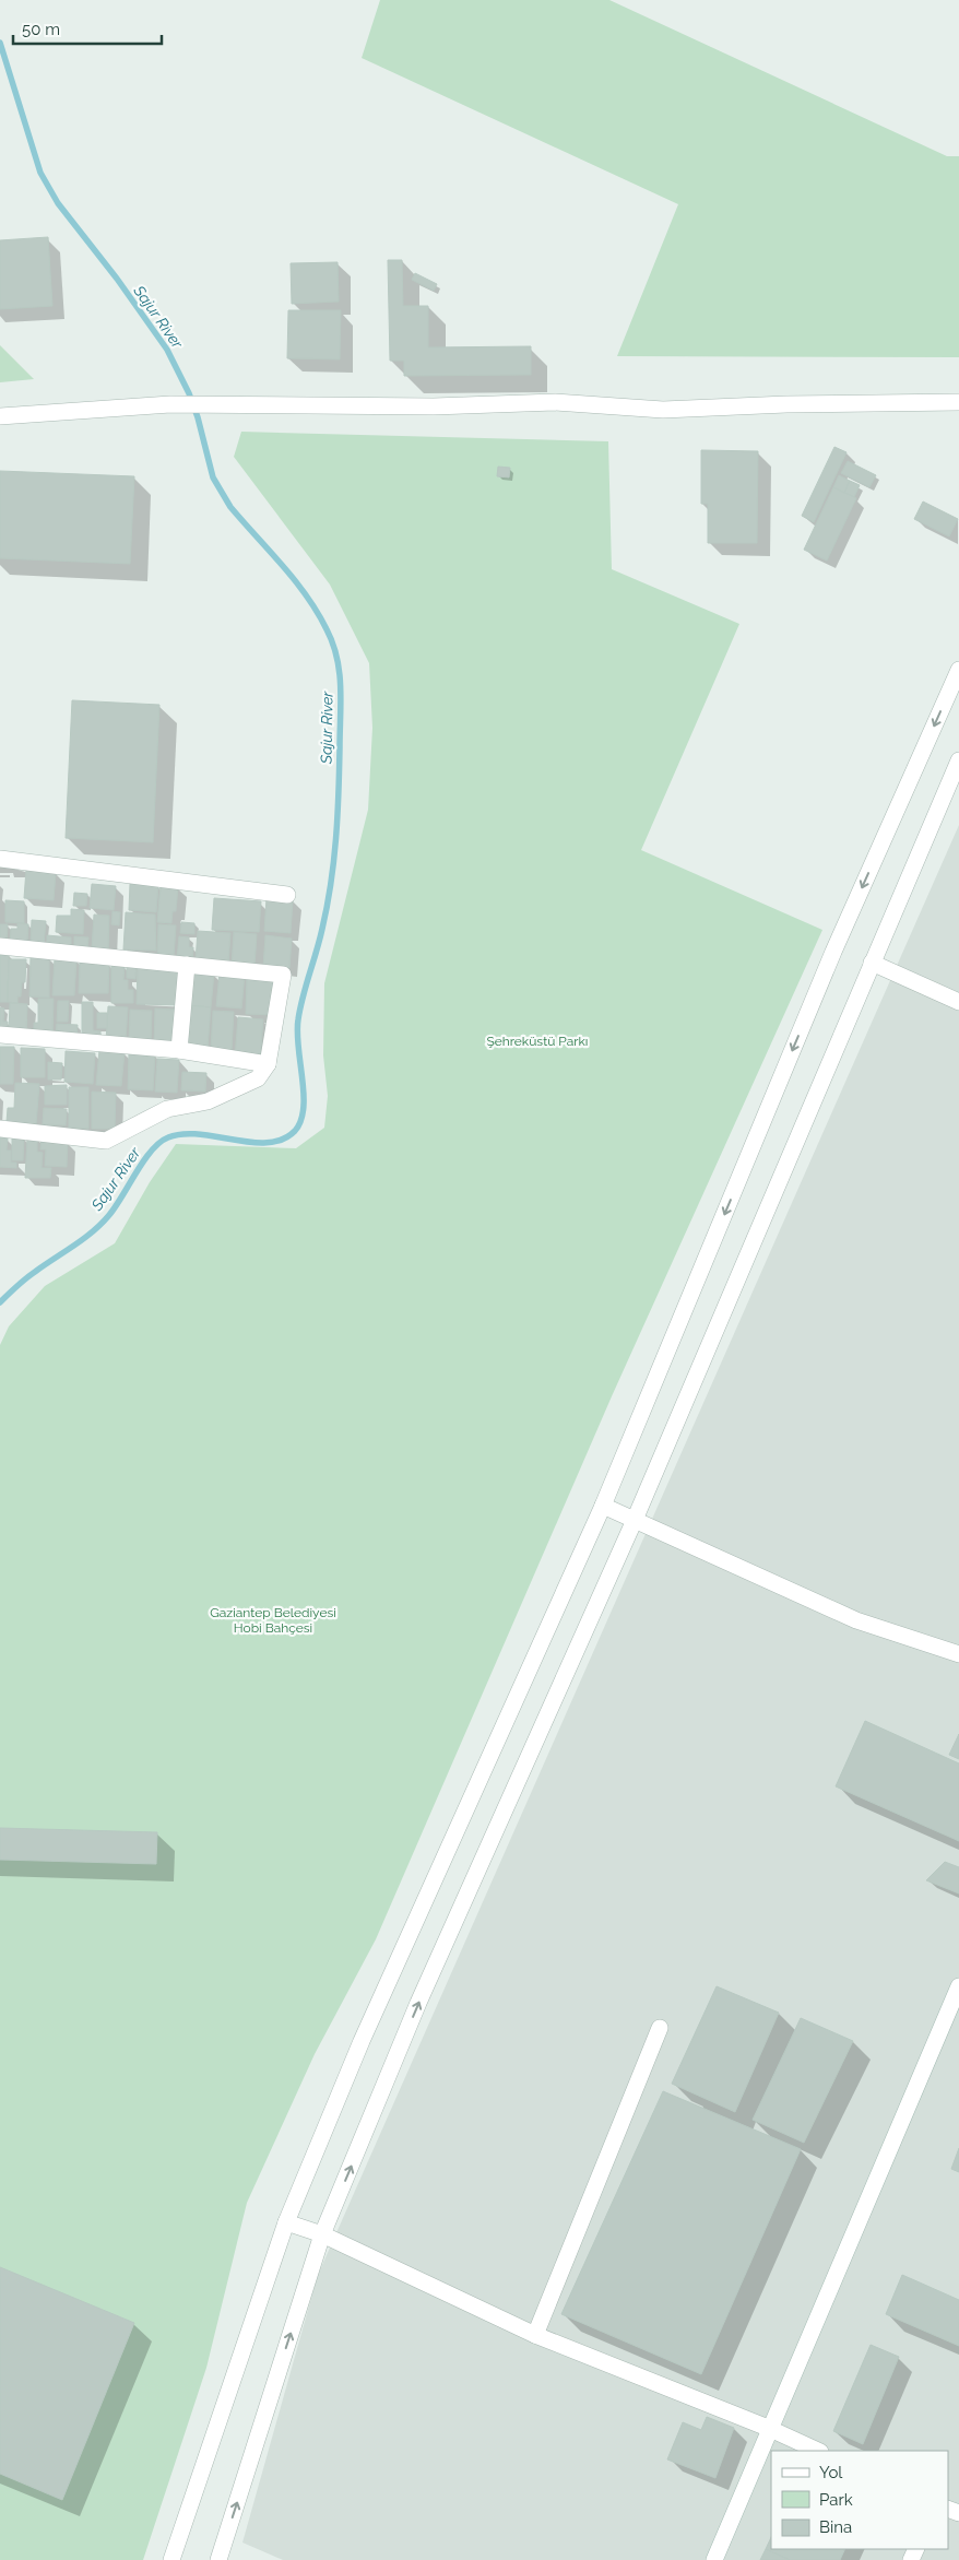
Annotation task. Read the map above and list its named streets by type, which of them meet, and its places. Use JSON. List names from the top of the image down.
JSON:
{
  "water": ["Sajur River"],
  "parks": ["Şehreküstü Parkı", "Gaziantep Belediyesi Hobi Bahçesi"],
  "legend": ["Yol", "Park", "Bina"],
  "scale_bar": "50 m"
}
